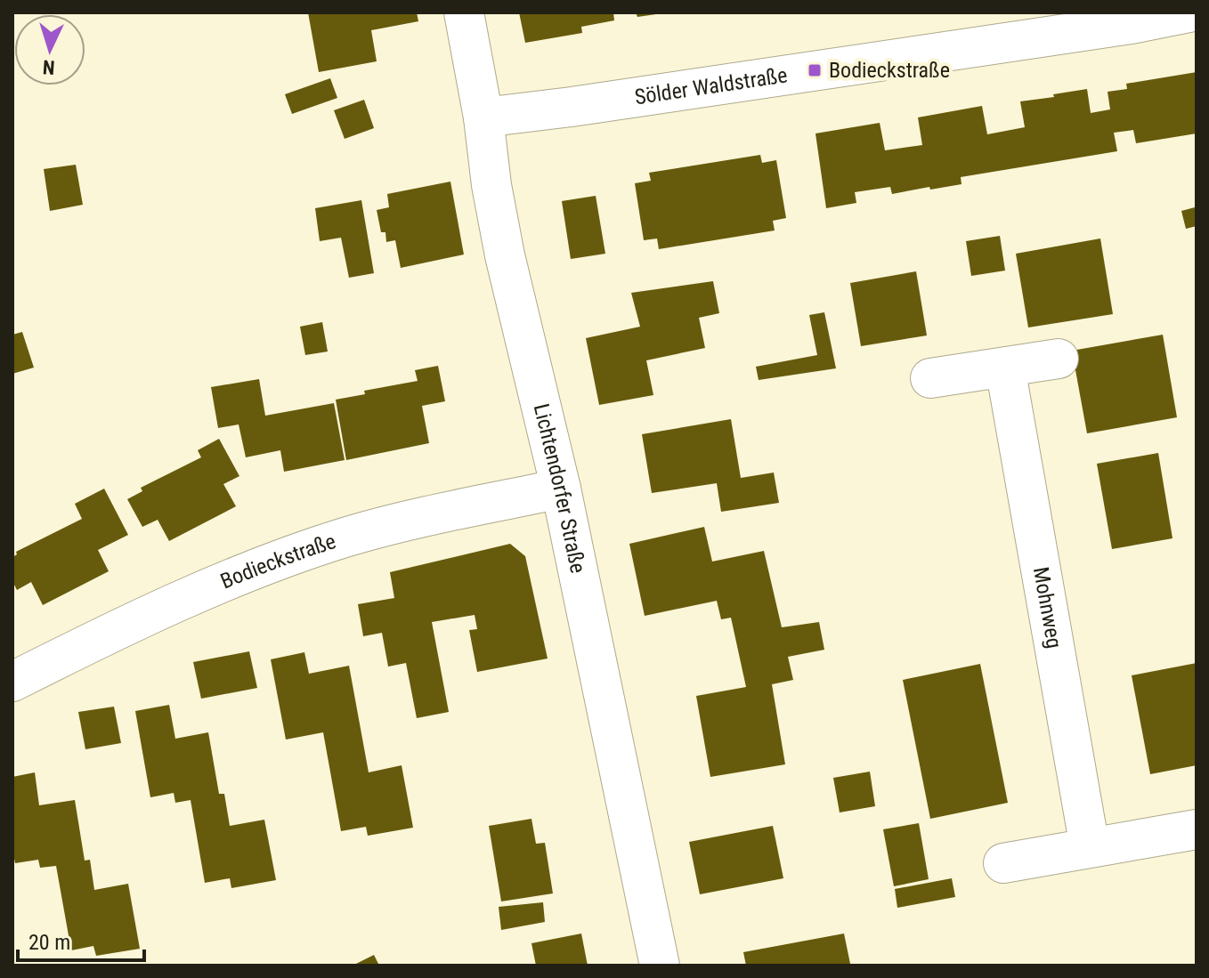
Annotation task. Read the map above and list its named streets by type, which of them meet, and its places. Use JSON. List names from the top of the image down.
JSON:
{
  "streets": {
    "street": [
      "Sölder Waldstraße",
      "Lichtendorfer Straße",
      "Bodieckstraße",
      "Mohnweg"
    ]
  },
  "crossings": [
    ["Sölder Waldstraße", "Lichtendorfer Straße"],
    ["Lichtendorfer Straße", "Bodieckstraße"]
  ],
  "places": {
    "transit": ["Bodieckstraße"]
  },
  "scale_bar": "20 m",
  "north": "bottom"
}
